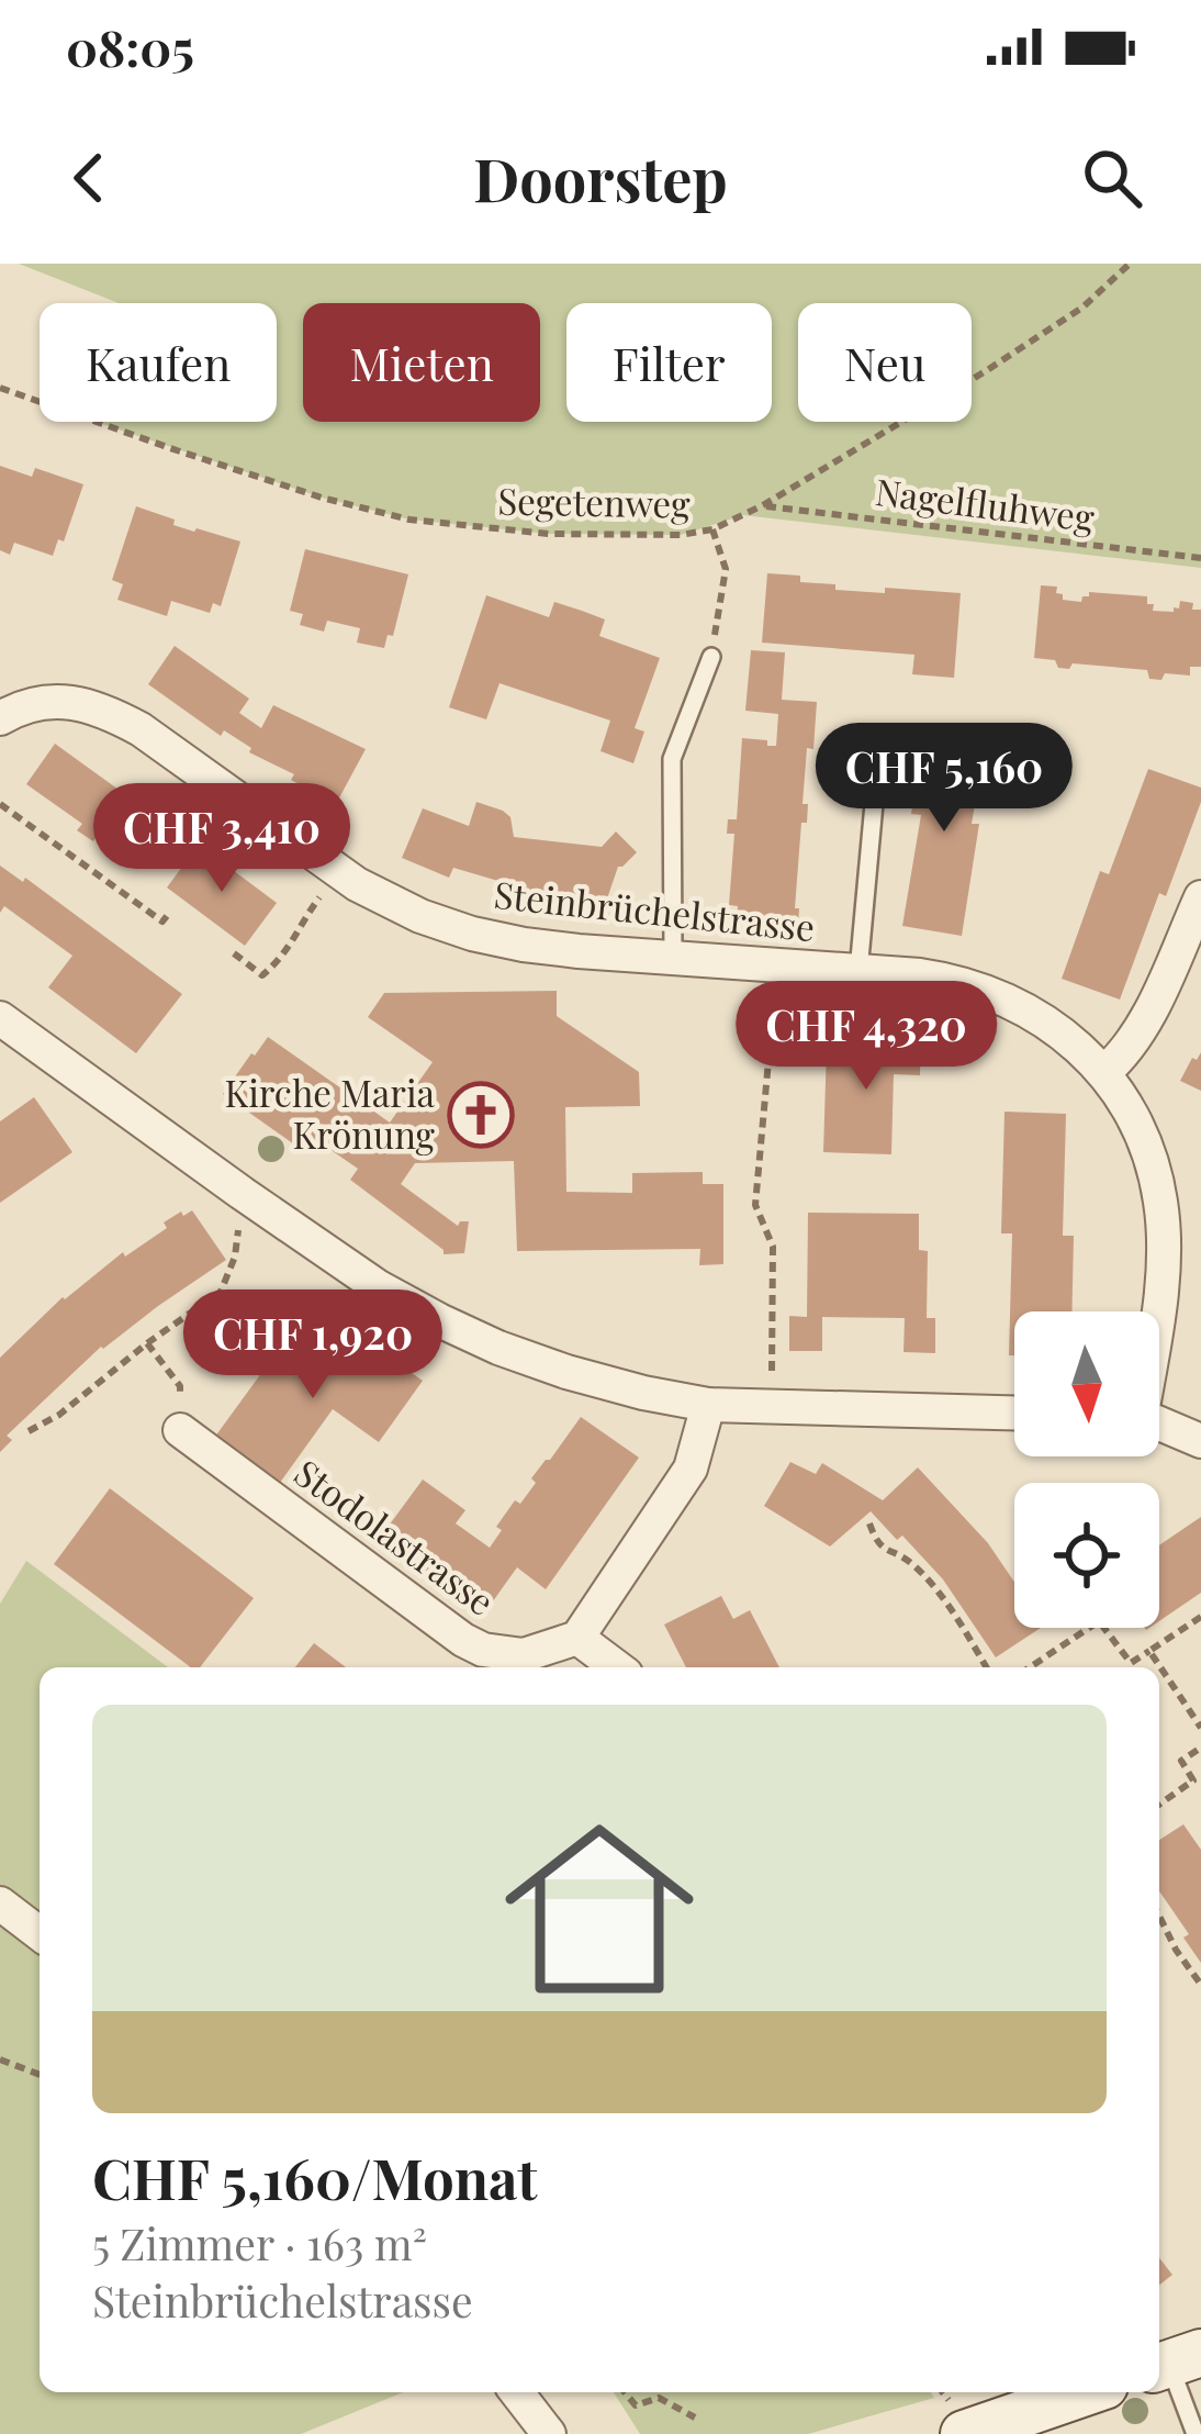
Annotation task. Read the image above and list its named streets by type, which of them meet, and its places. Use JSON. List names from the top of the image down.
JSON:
{
  "streets": {
    "street": ["Steinbrüchelstrasse", "Stodolastrasse"],
    "path": ["Segetenweg", "Nagelfluhweg"]
  },
  "crossings": [
    ["Segetenweg", "Nagelfluhweg"]
  ],
  "places": {
    "church": ["Kirche Maria Krönung"]
  },
  "north": "bottom",
  "page": {
    "status": "08:05",
    "header": "Doorstep",
    "chip": [
      "Kaufen",
      "Mieten",
      "Filter",
      "Neu"
    ],
    "price": [
      "CHF 5,160",
      "CHF 3,410",
      "CHF 4,320",
      "CHF 1,920"
    ],
    "list": [
      {
        "name": "CHF 5,160/Monat",
        "note": "5 Zimmer · 163 m² · Steinbrüchelstrasse"
      }
    ]
  }
}
